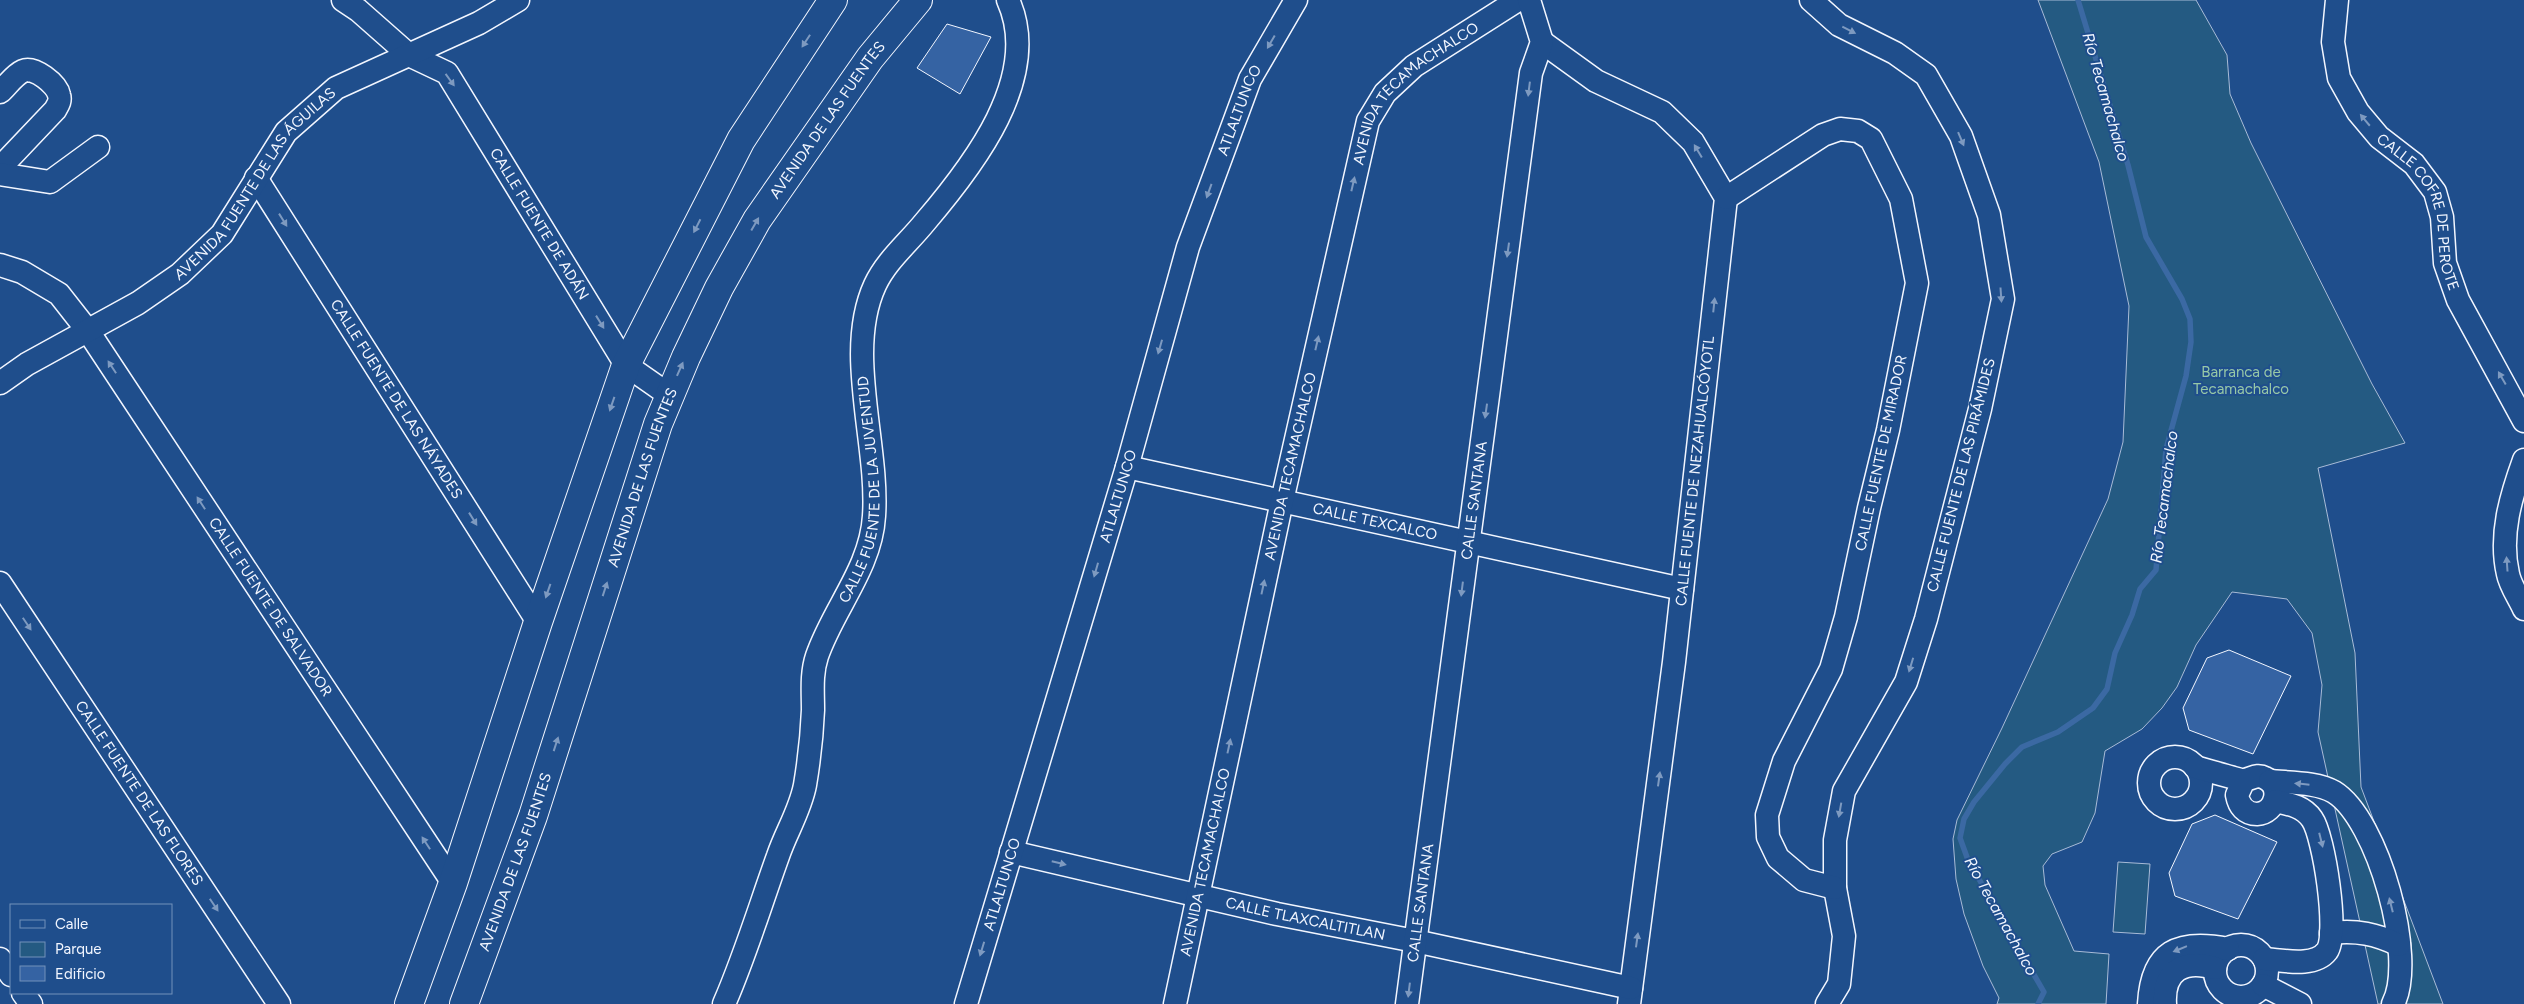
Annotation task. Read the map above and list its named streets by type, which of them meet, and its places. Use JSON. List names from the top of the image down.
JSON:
{
  "streets": {
    "main road": ["AVENIDA DE LAS FUENTES"],
    "street": [
      "AVENIDA TECAMACHALCO",
      "ATLALTUNCO",
      "AVENIDA FUENTE DE LAS ÁGUILAS",
      "CALLE COFRE DE PEROTE",
      "CALLE FUENTE DE ADÁN",
      "CALLE FUENTE DE LAS NÁYADES",
      "CALLE FUENTE DE MIRADOR",
      "CALLE FUENTE DE NEZAHUALCÓYOTL",
      "CALLE FUENTE DE LAS PIRÁMIDES",
      "CALLE FUENTE DE LA JUVENTUD",
      "CALLE SANTANA",
      "CALLE TEXCALCO",
      "CALLE FUENTE DE SALVADOR",
      "CALLE FUENTE DE LAS FLORES",
      "CALLE TLAXCALTITLAN"
    ]
  },
  "crossings": [
    ["AVENIDA TECAMACHALCO", "CALLE TEXCALCO"],
    ["AVENIDA TECAMACHALCO", "CALLE TLAXCALTITLAN"],
    ["ATLALTUNCO", "CALLE TEXCALCO"],
    ["ATLALTUNCO", "CALLE TLAXCALTITLAN"],
    ["AVENIDA DE LAS FUENTES", "CALLE FUENTE DE ADÁN"],
    ["AVENIDA FUENTE DE LAS ÁGUILAS", "CALLE FUENTE DE ADÁN"],
    ["AVENIDA FUENTE DE LAS ÁGUILAS", "CALLE FUENTE DE LAS NÁYADES"],
    ["AVENIDA FUENTE DE LAS ÁGUILAS", "CALLE FUENTE DE SALVADOR"],
    ["CALLE FUENTE DE MIRADOR", "CALLE FUENTE DE NEZAHUALCÓYOTL"],
    ["CALLE FUENTE DE MIRADOR", "CALLE FUENTE DE LAS PIRÁMIDES"],
    ["CALLE FUENTE DE NEZAHUALCÓYOTL", "CALLE TEXCALCO"],
    ["CALLE FUENTE DE NEZAHUALCÓYOTL", "CALLE TLAXCALTITLAN"],
    ["CALLE SANTANA", "CALLE TEXCALCO"],
    ["CALLE SANTANA", "CALLE TLAXCALTITLAN"]
  ],
  "one_way": [
    "AVENIDA TECAMACHALCO",
    "ATLALTUNCO",
    "CALLE COFRE DE PEROTE",
    "CALLE FUENTE DE ADÁN",
    "CALLE FUENTE DE LAS NÁYADES",
    "CALLE FUENTE DE NEZAHUALCÓYOTL",
    "CALLE FUENTE DE LAS PIRÁMIDES",
    "CALLE SANTANA",
    "CALLE FUENTE DE SALVADOR",
    "CALLE FUENTE DE LAS FLORES"
  ],
  "water": ["Río Tecamachalco"],
  "parks": ["Barranca de Tecamachalco"],
  "legend": ["Calle", "Parque", "Edificio"]
}
